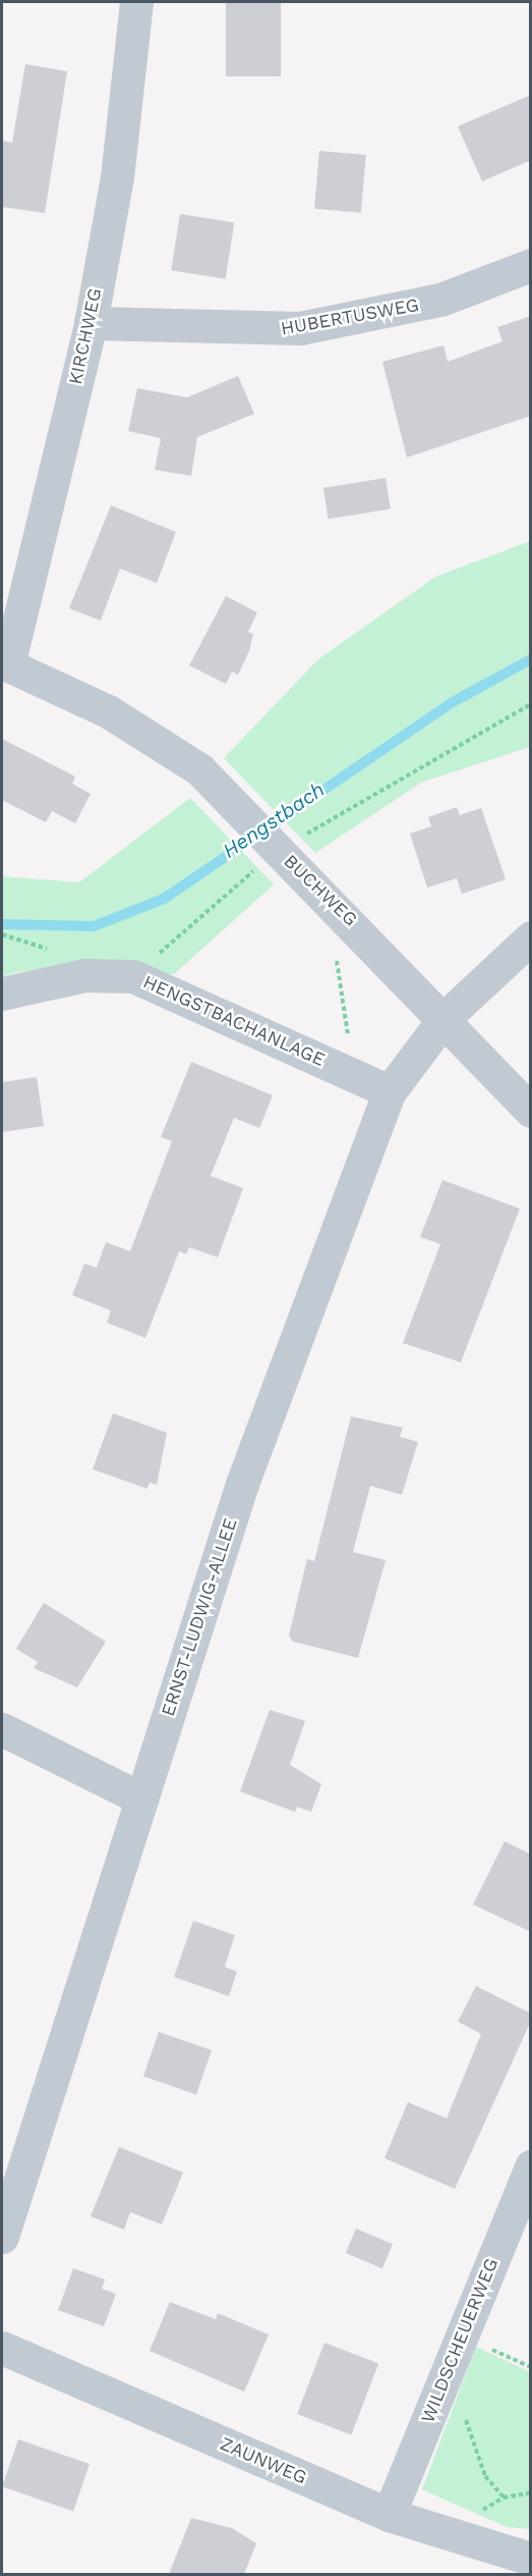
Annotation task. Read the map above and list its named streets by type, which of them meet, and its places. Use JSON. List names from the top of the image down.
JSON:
{
  "streets": {
    "street": [
      "HUBERTUSWEG",
      "KIRCHWEG",
      "BUCHWEG",
      "HENGSTBACHANLAGE",
      "ERNST-LUDWIG-ALLEE",
      "WILDSCHEUERWEG",
      "ZAUNWEG"
    ]
  },
  "crossings": [
    ["HUBERTUSWEG", "KIRCHWEG"],
    ["KIRCHWEG", "BUCHWEG"],
    ["BUCHWEG", "ERNST-LUDWIG-ALLEE"],
    ["HENGSTBACHANLAGE", "ERNST-LUDWIG-ALLEE"],
    ["WILDSCHEUERWEG", "ZAUNWEG"]
  ],
  "water": ["Hengstbach"]
}
